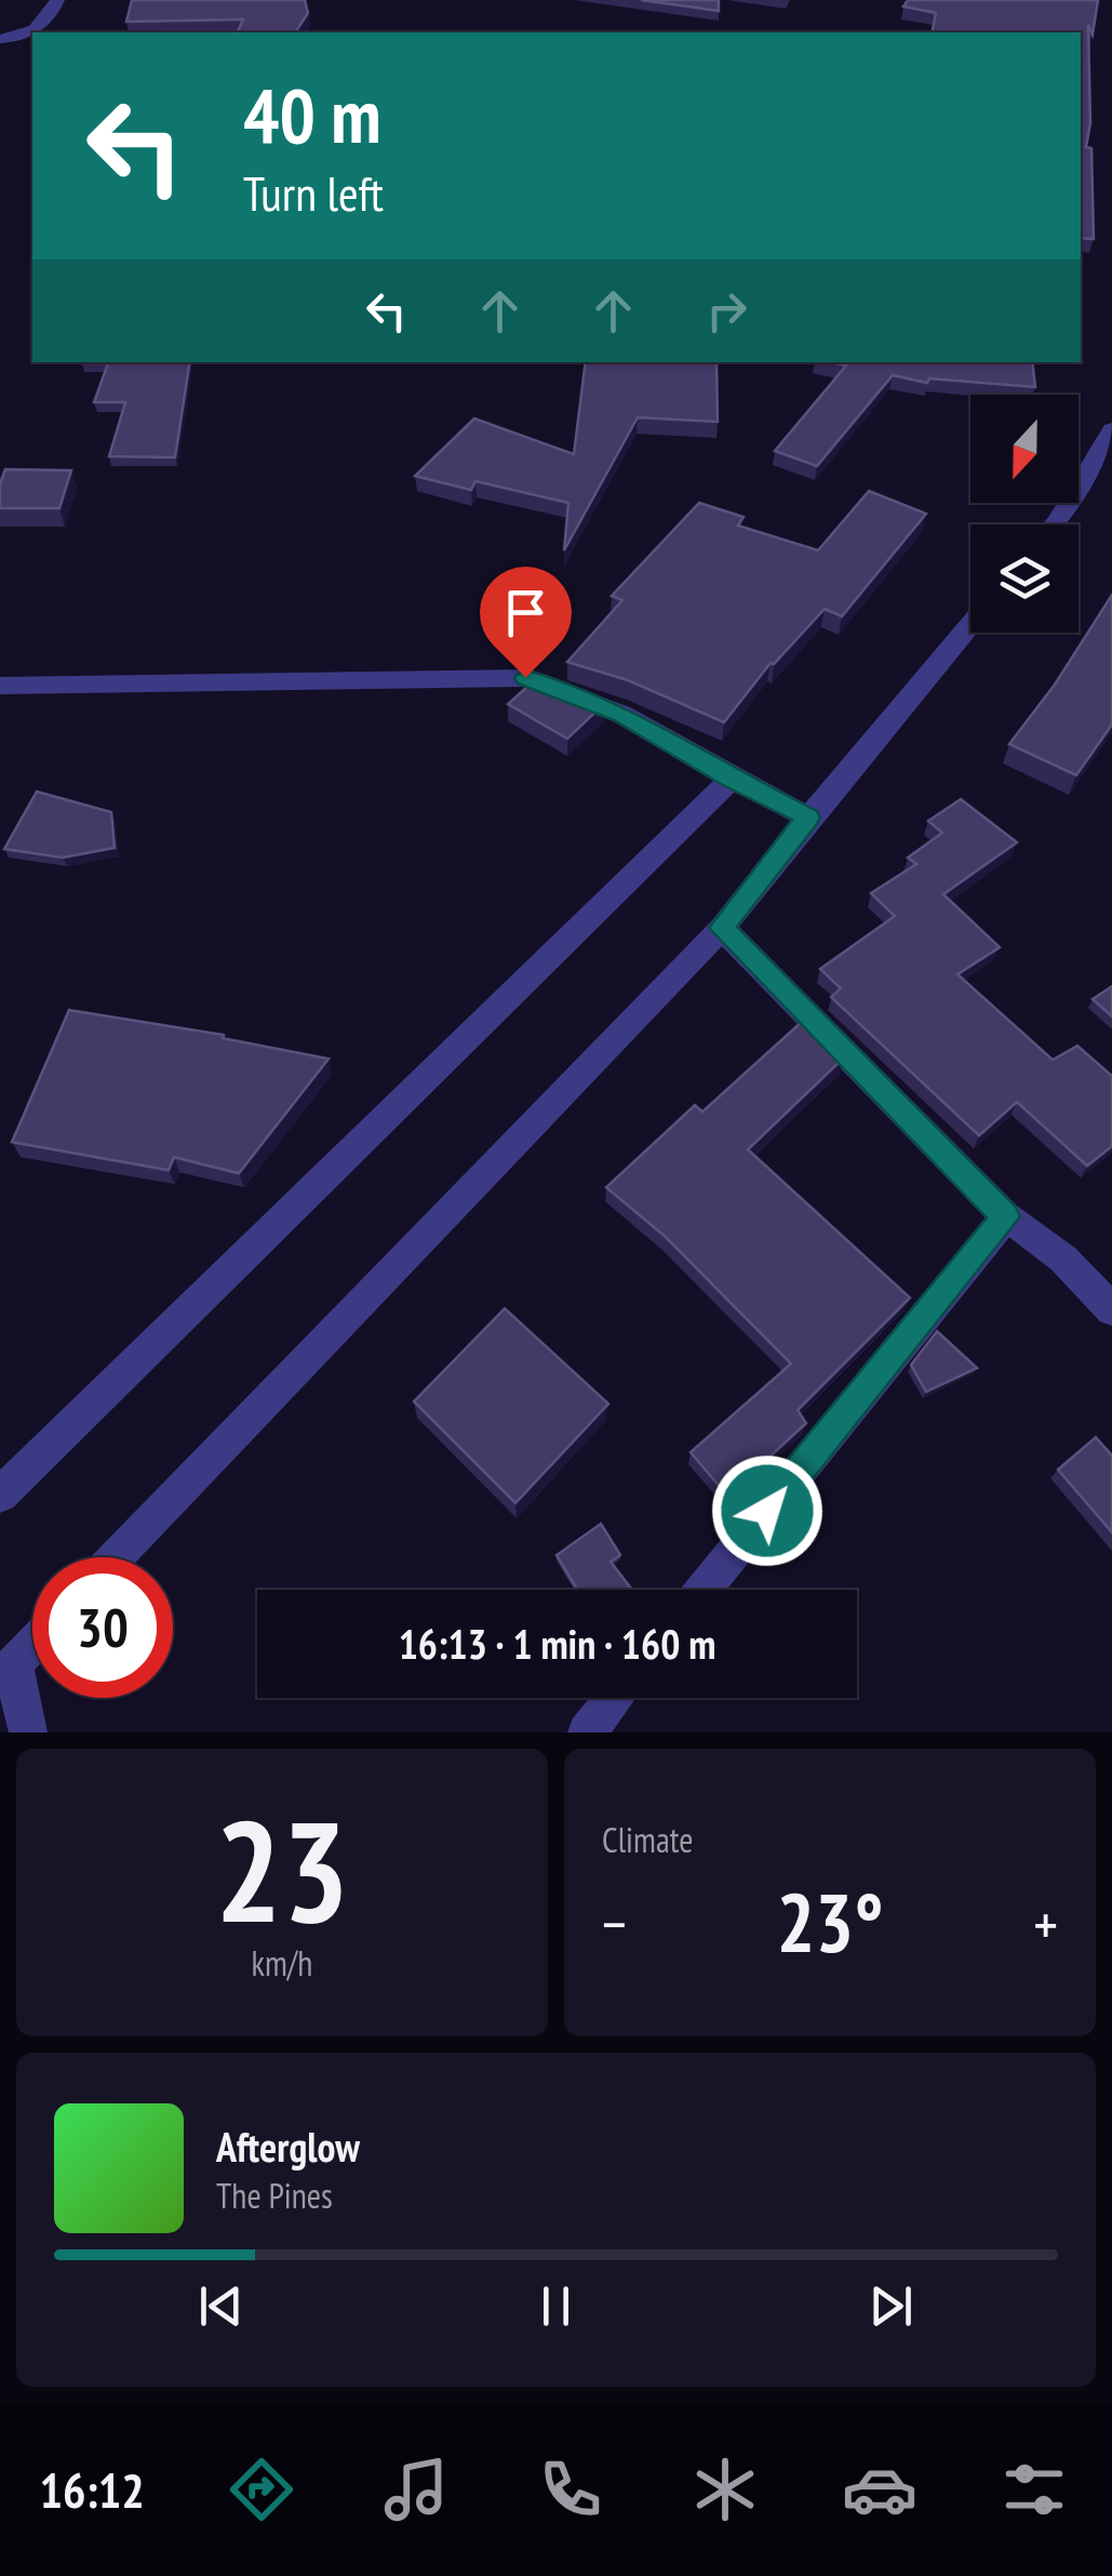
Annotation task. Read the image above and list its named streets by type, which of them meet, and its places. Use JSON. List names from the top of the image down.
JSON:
{
  "north": "bottom",
  "page": {
    "turn": ["40 m", "Turn left"],
    "limit": "30",
    "trip": "16:13 · 1 min · 160 m",
    "tile": [
      ["23", "km/h"],
      "Climate"
    ],
    "heat": ["−", "23°", "+"],
    "song": ["Afterglow", "The Pines"],
    "tabs": "16:12"
  }
}
